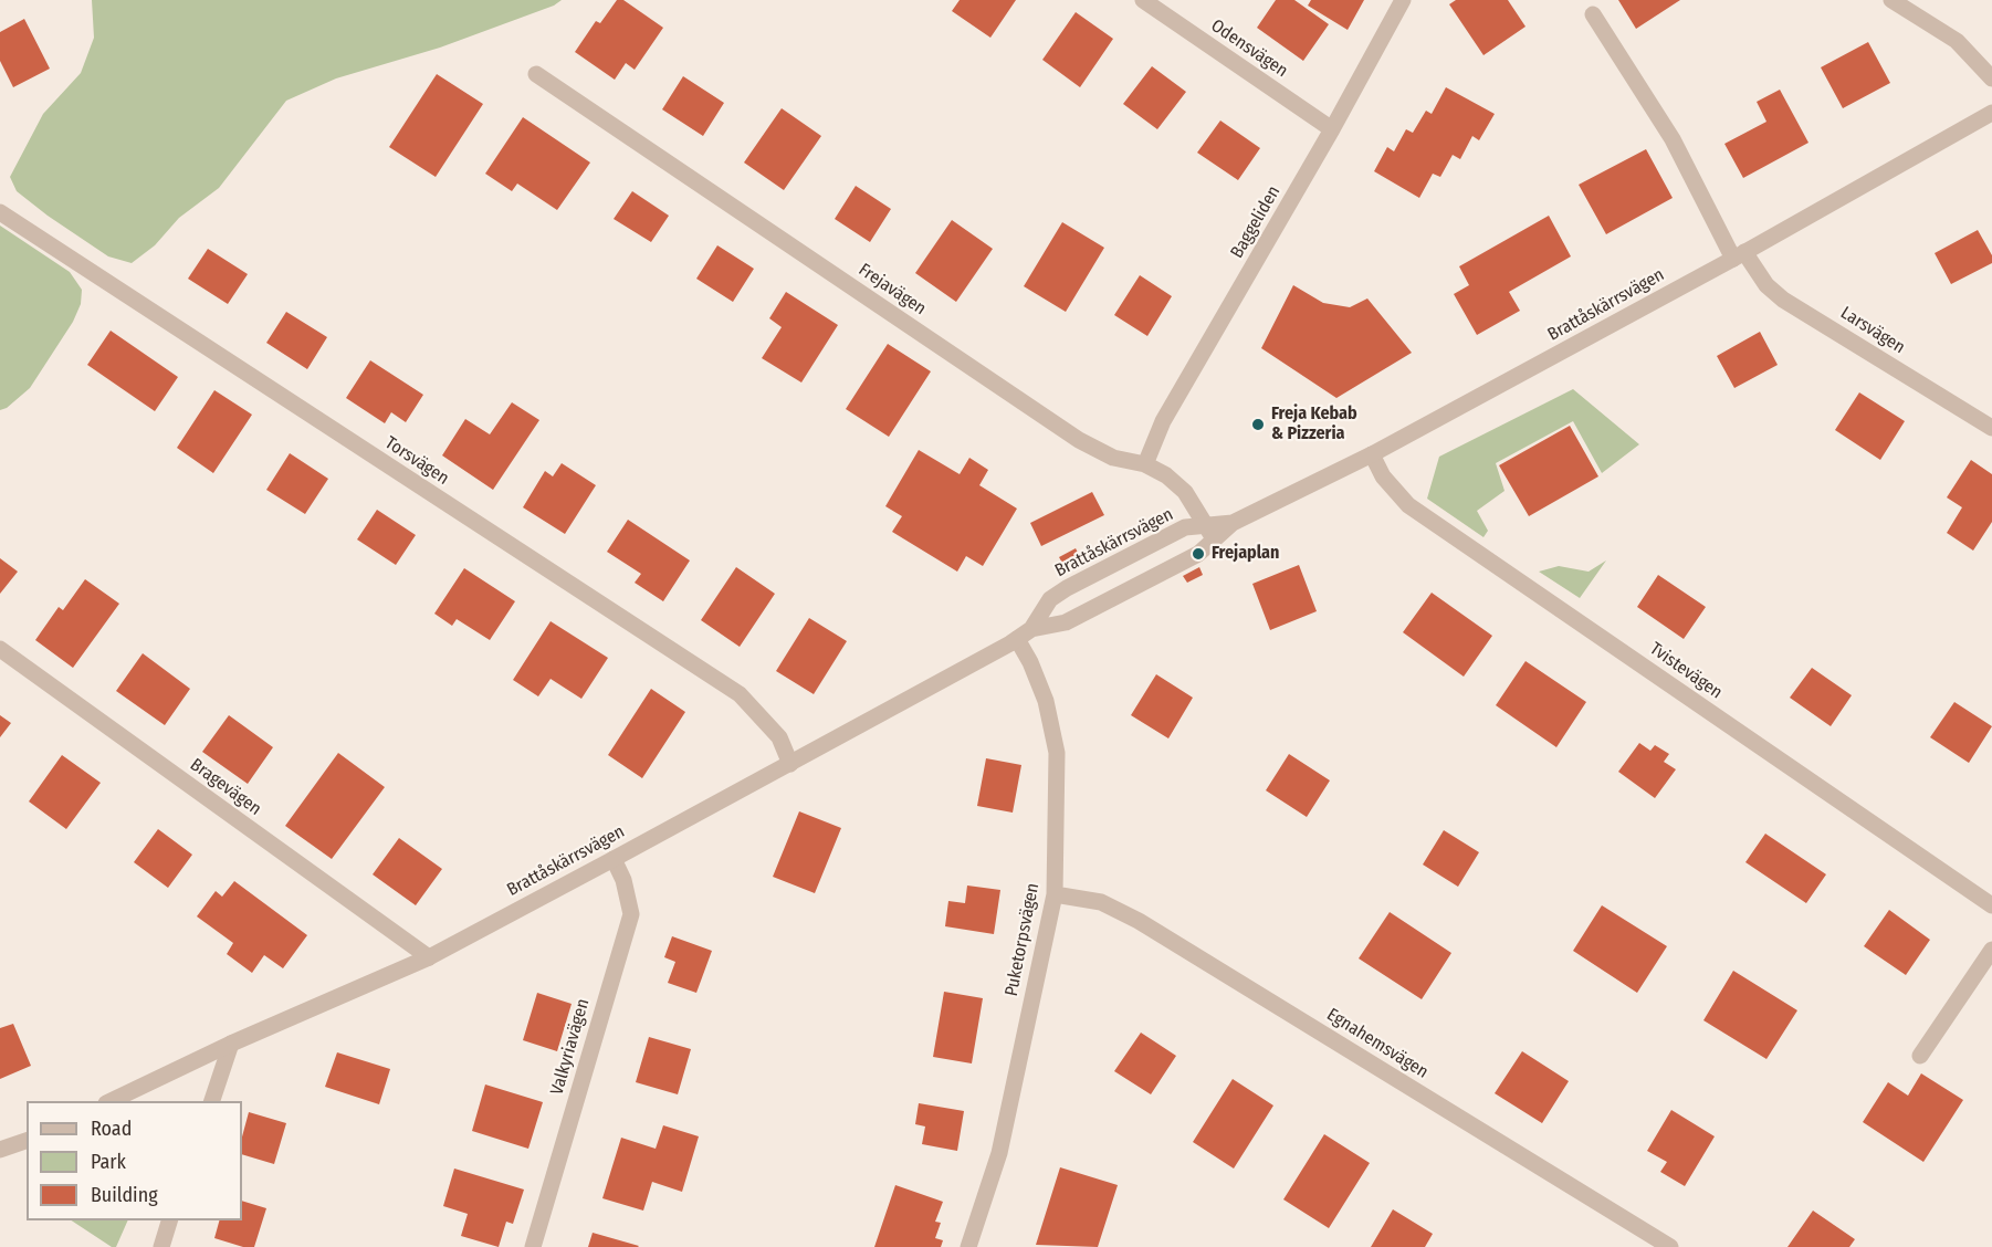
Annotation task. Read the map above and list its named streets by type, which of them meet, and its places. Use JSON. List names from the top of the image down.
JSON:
{
  "streets": {
    "street": [
      "Odensvägen",
      "Baggeliden",
      "Frejavägen",
      "Brattåskärrsvägen",
      "Larsvägen",
      "Torsvägen",
      "Tvistevägen",
      "Bragevägen",
      "Puketorpsvägen",
      "Egnahemsvägen",
      "Valkyriavägen"
    ]
  },
  "crossings": [
    ["Odensvägen", "Baggeliden"],
    ["Baggeliden", "Frejavägen"],
    ["Frejavägen", "Brattåskärrsvägen"],
    ["Brattåskärrsvägen", "Larsvägen"],
    ["Brattåskärrsvägen", "Torsvägen"],
    ["Brattåskärrsvägen", "Tvistevägen"],
    ["Brattåskärrsvägen", "Bragevägen"],
    ["Brattåskärrsvägen", "Puketorpsvägen"],
    ["Brattåskärrsvägen", "Valkyriavägen"],
    ["Puketorpsvägen", "Egnahemsvägen"]
  ],
  "places": ["Freja Kebab & Pizzeria", "Frejaplan"],
  "legend": ["Road", "Park", "Building"]
}
